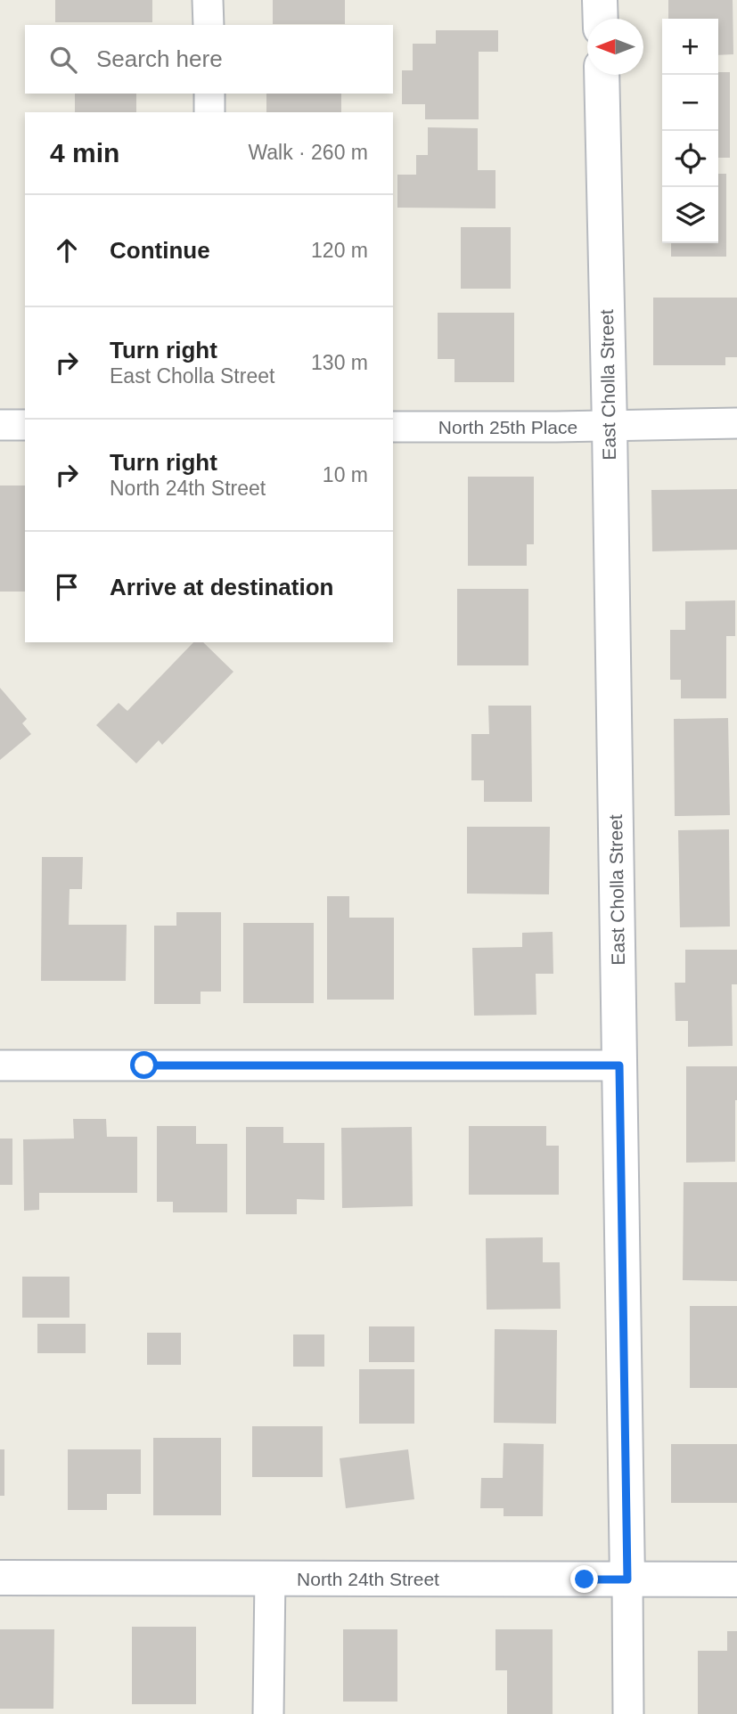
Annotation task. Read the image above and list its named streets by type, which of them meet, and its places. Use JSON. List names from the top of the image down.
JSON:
{
  "streets": {
    "street": ["East Cholla Street", "North 25th Place", "North 24th Street"]
  },
  "crossings": [
    ["East Cholla Street", "North 25th Place"],
    ["East Cholla Street", "North 24th Street"]
  ],
  "north": "left",
  "page": {
    "map_buttons": ["+", "−"],
    "search": "Search here",
    "heading": ["4 min", "Walk · 260 m"],
    "list": [
      ["Continue", "120 m"],
      ["Turn right", "East Cholla Street", "130 m"],
      ["Turn right", "North 24th Street", "10 m"],
      "Arrive at destination"
    ]
  }
}
